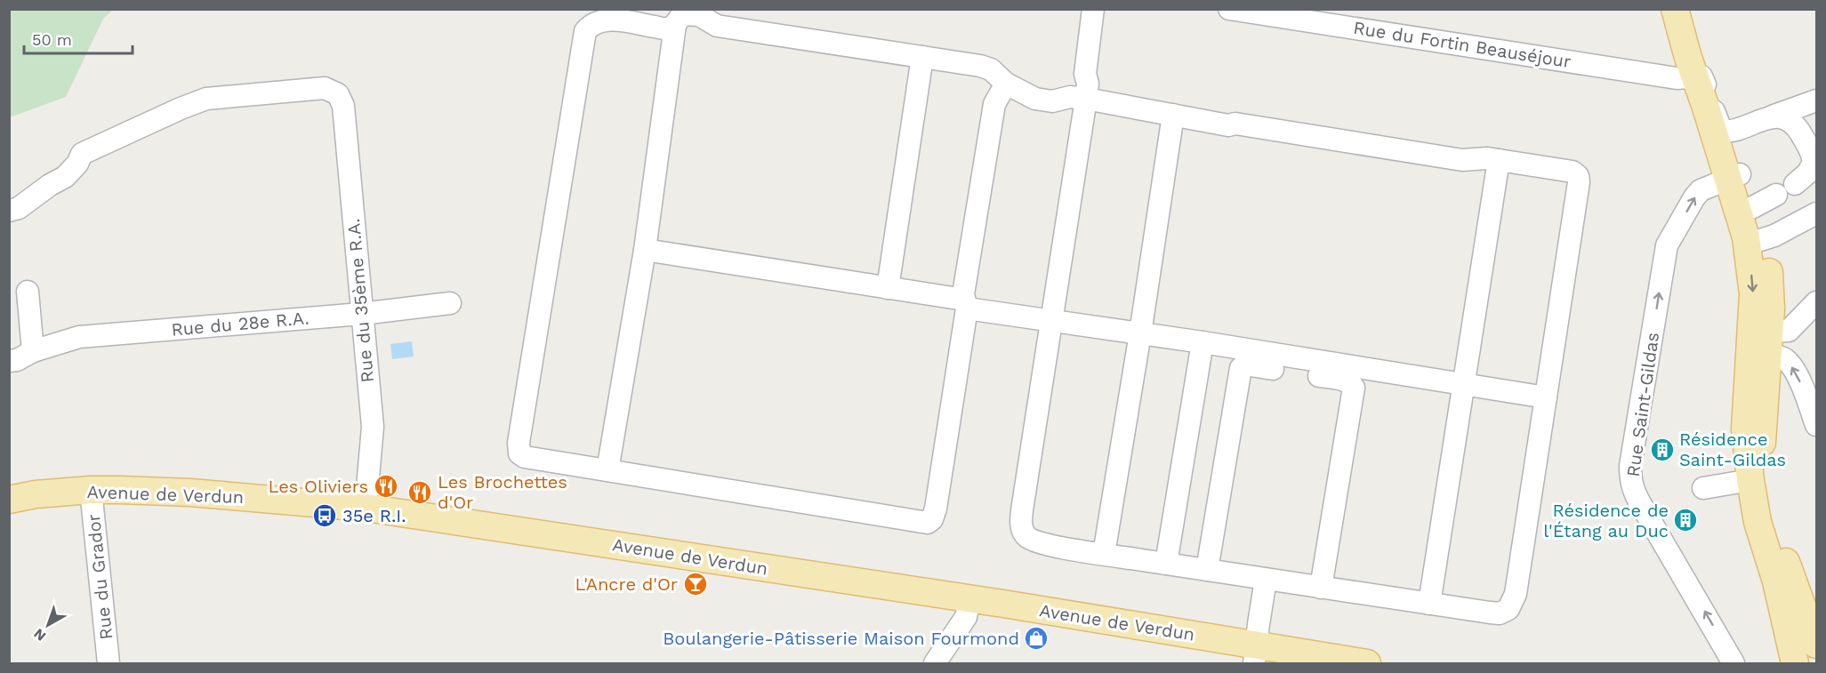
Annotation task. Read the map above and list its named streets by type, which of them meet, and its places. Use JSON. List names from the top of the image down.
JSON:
{
  "streets": {
    "main road": ["Avenue de Verdun"],
    "street": [
      "Rue du Fortin Beauséjour",
      "Rue du 35ème R.A.",
      "Rue du 28e R.A.",
      "Rue Saint-Gildas",
      "Rue du Grador"
    ]
  },
  "crossings": [
    ["Rue du 35ème R.A.", "Rue du 28e R.A."],
    ["Rue du 35ème R.A.", "Avenue de Verdun"],
    ["Avenue de Verdun", "Rue du Grador"]
  ],
  "places": {
    "building": ["Résidence Saint-Gildas", "Résidence de l'Étang au Duc"],
    "restaurant": ["Les Oliviers", "Les Brochettes d'Or"],
    "bus stop": ["35e R.I."],
    "bar": ["L'Ancre d'Or"],
    "shop": ["Boulangerie-Pâtisserie Maison Fourmond"]
  },
  "scale_bar": "50 m",
  "north": "bottom left"
}
